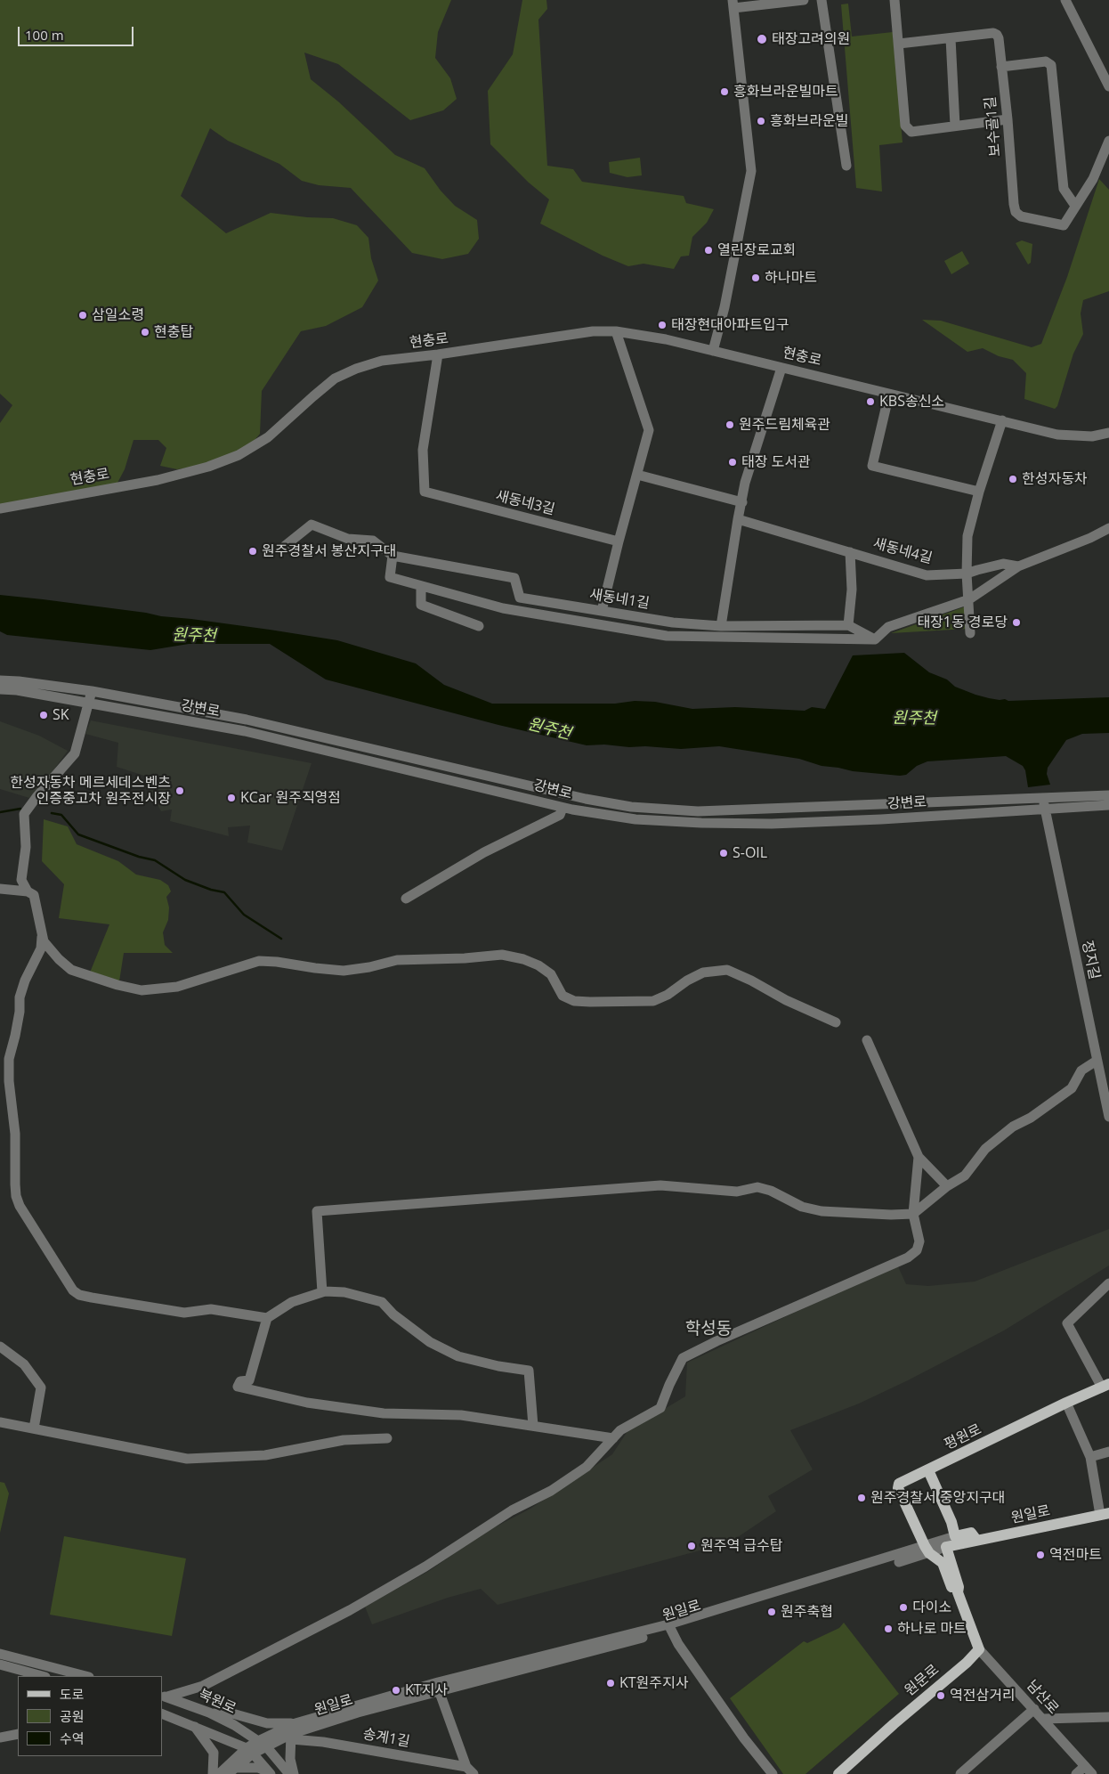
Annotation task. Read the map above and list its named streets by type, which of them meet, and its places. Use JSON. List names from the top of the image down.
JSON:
{
  "streets": {
    "main road": ["평원로", "원일로", "원문로"],
    "street": [
      "보수골1길",
      "현충로",
      "새동네3길",
      "새동네4길",
      "새동네1길",
      "강변로",
      "정지길",
      "남산로",
      "북원로",
      "송계1길"
    ]
  },
  "crossings": [
    ["현충로", "새동네3길"],
    ["강변로", "정지길"],
    ["평원로", "원일로"],
    ["원일로", "북원로"],
    ["원일로", "송계1길"],
    ["원문로", "남산로"]
  ],
  "districts": ["학성동"],
  "water": ["원주천"],
  "places": [
    "태장고려의원",
    "흥화브라운빌마트",
    "흥화브라운빌",
    "열린장로교회",
    "하나마트",
    "삼일소령",
    "태장현대아파트입구",
    "현충탑",
    "KBS송신소",
    "원주드림체육관",
    "태장 도서관",
    "한성자동차",
    "원주경찰서 봉산지구대",
    "태장1동 경로당",
    "SK",
    "한성자동차 메르세데스벤츠 인증중고차 원주전시장",
    "KCar 원주직영점",
    "S-OIL",
    "원주경찰서 중앙지구대",
    "원주역 급수탑",
    "역전마트",
    "다이소",
    "원주축협",
    "하나로 마트",
    "KT원주지사",
    "KT지사",
    "역전삼거리"
  ],
  "legend": ["도로", "공원", "수역"],
  "scale_bar": "100 m"
}
